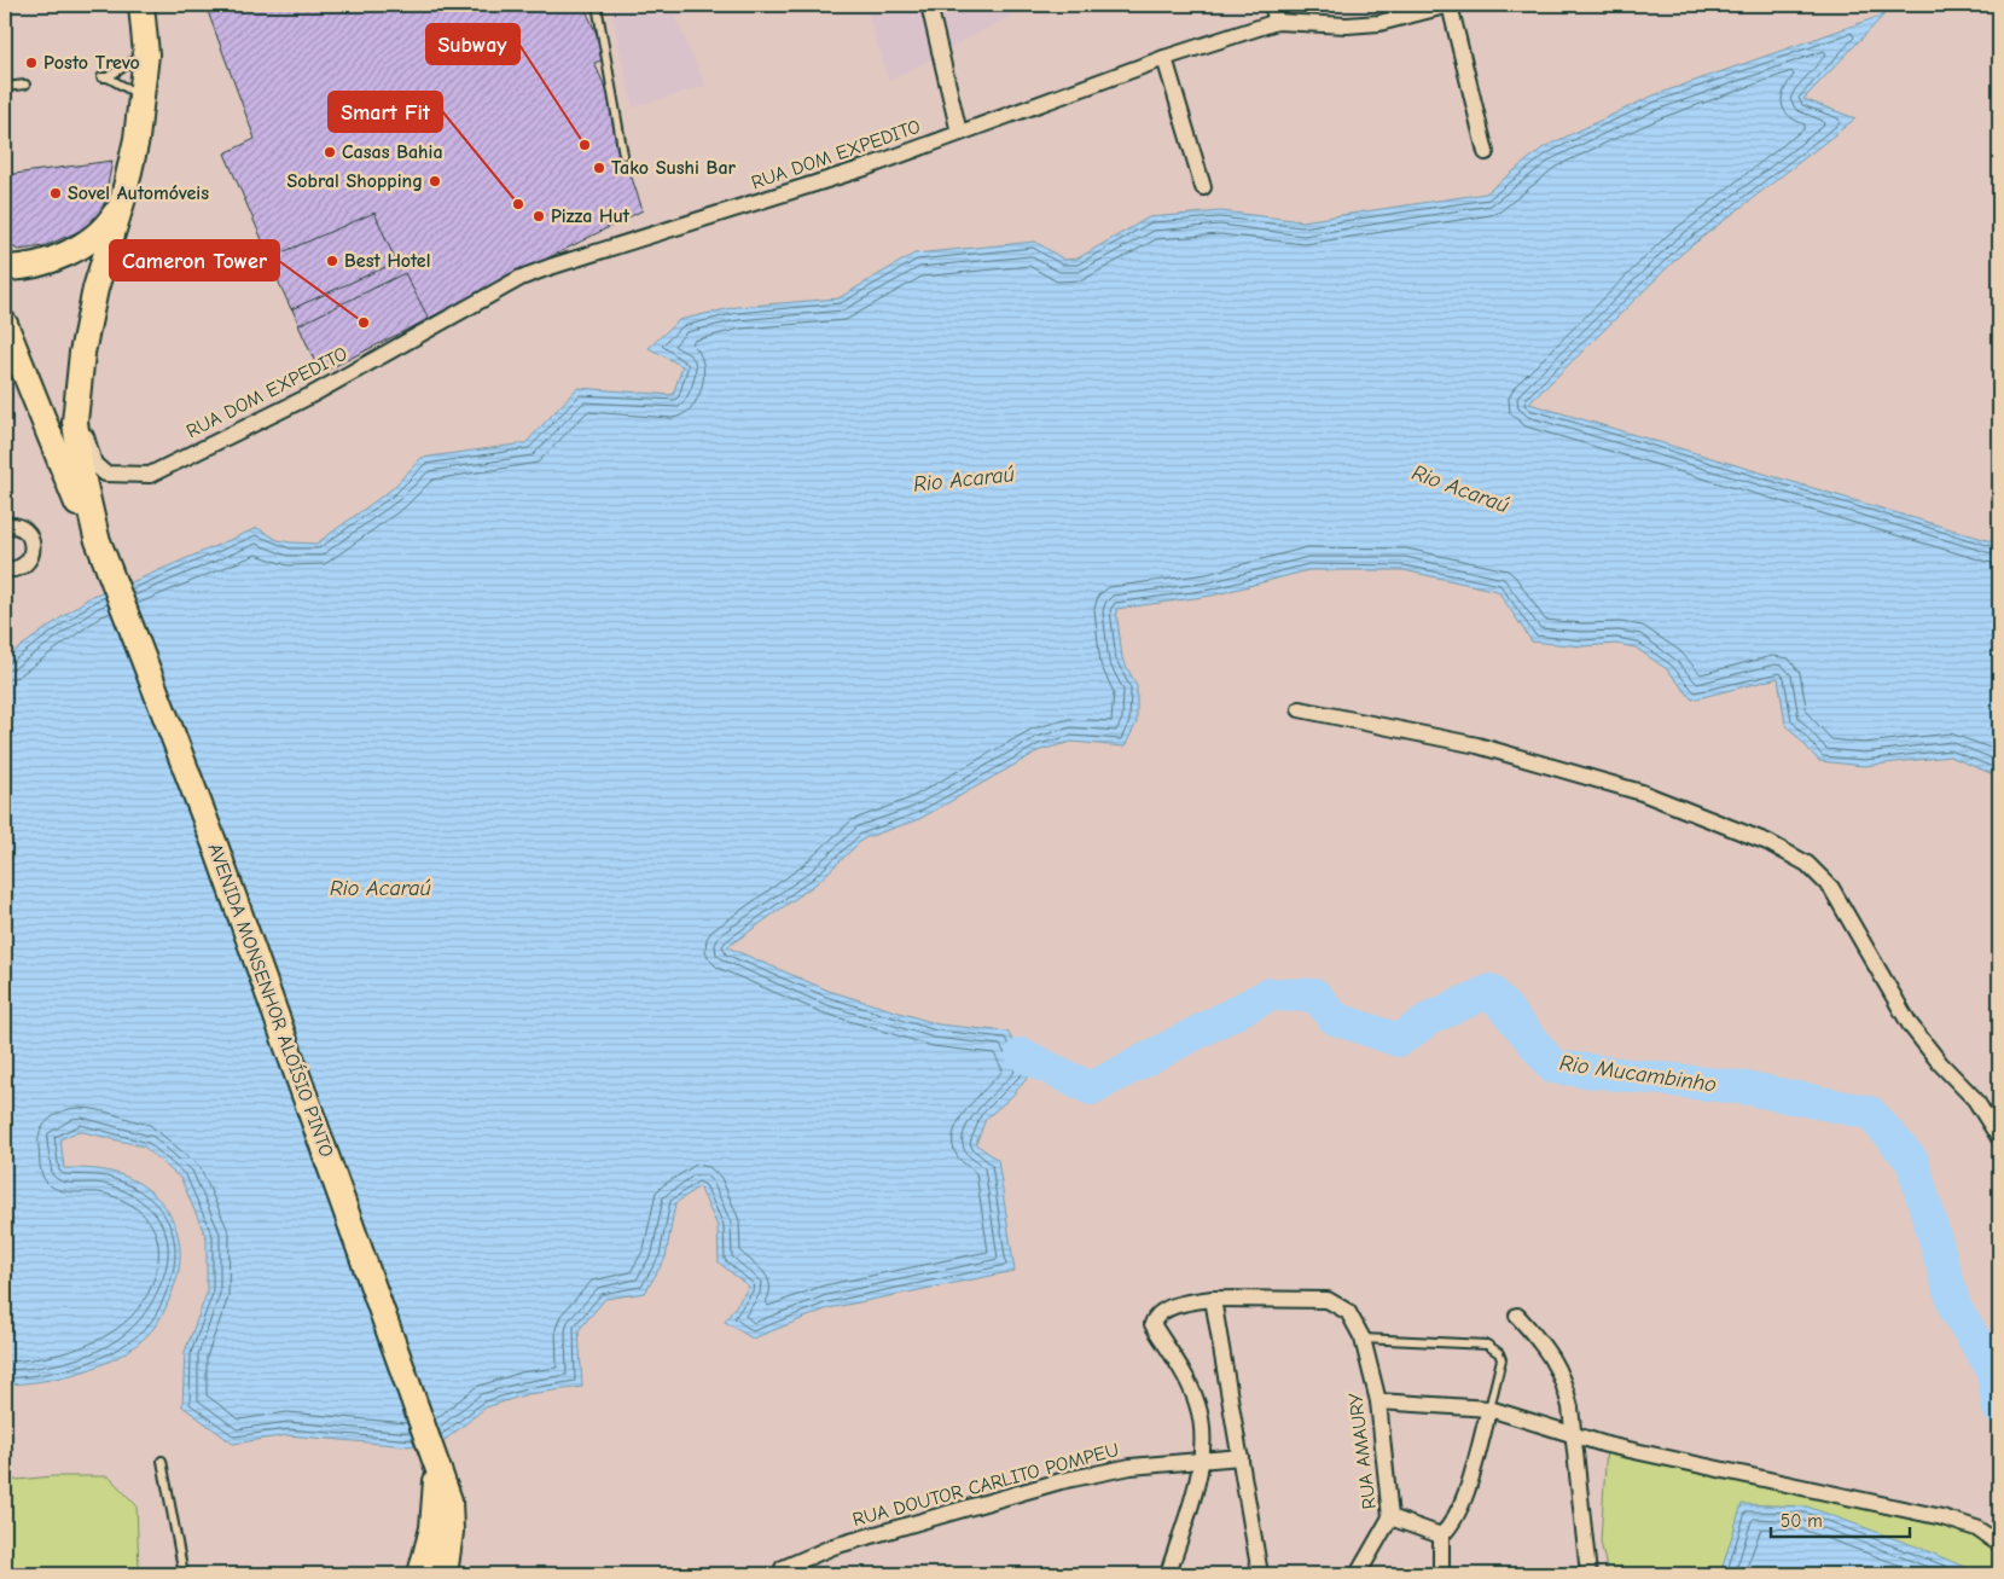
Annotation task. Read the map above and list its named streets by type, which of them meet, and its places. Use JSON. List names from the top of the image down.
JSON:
{
  "streets": {
    "main road": ["AVENIDA MONSENHOR ALOÍSIO PINTO"],
    "street": ["RUA DOM EXPEDITO", "RUA AMAURY", "RUA DOUTOR CARLITO POMPEU"]
  },
  "crossings": [
    ["RUA DOM EXPEDITO", "AVENIDA MONSENHOR ALOÍSIO PINTO"],
    ["RUA AMAURY", "RUA DOUTOR CARLITO POMPEU"]
  ],
  "water": ["Rio Acaraú", "Rio Mucambinho"],
  "places": [
    "Posto Trevo",
    "Subway",
    "Casas Bahia",
    "Tako Sushi Bar",
    "Sobral Shopping",
    "Sovel Automóveis",
    "Smart Fit",
    "Pizza Hut",
    "Best Hotel",
    "Cameron Tower"
  ],
  "scale_bar": "50 m"
}
